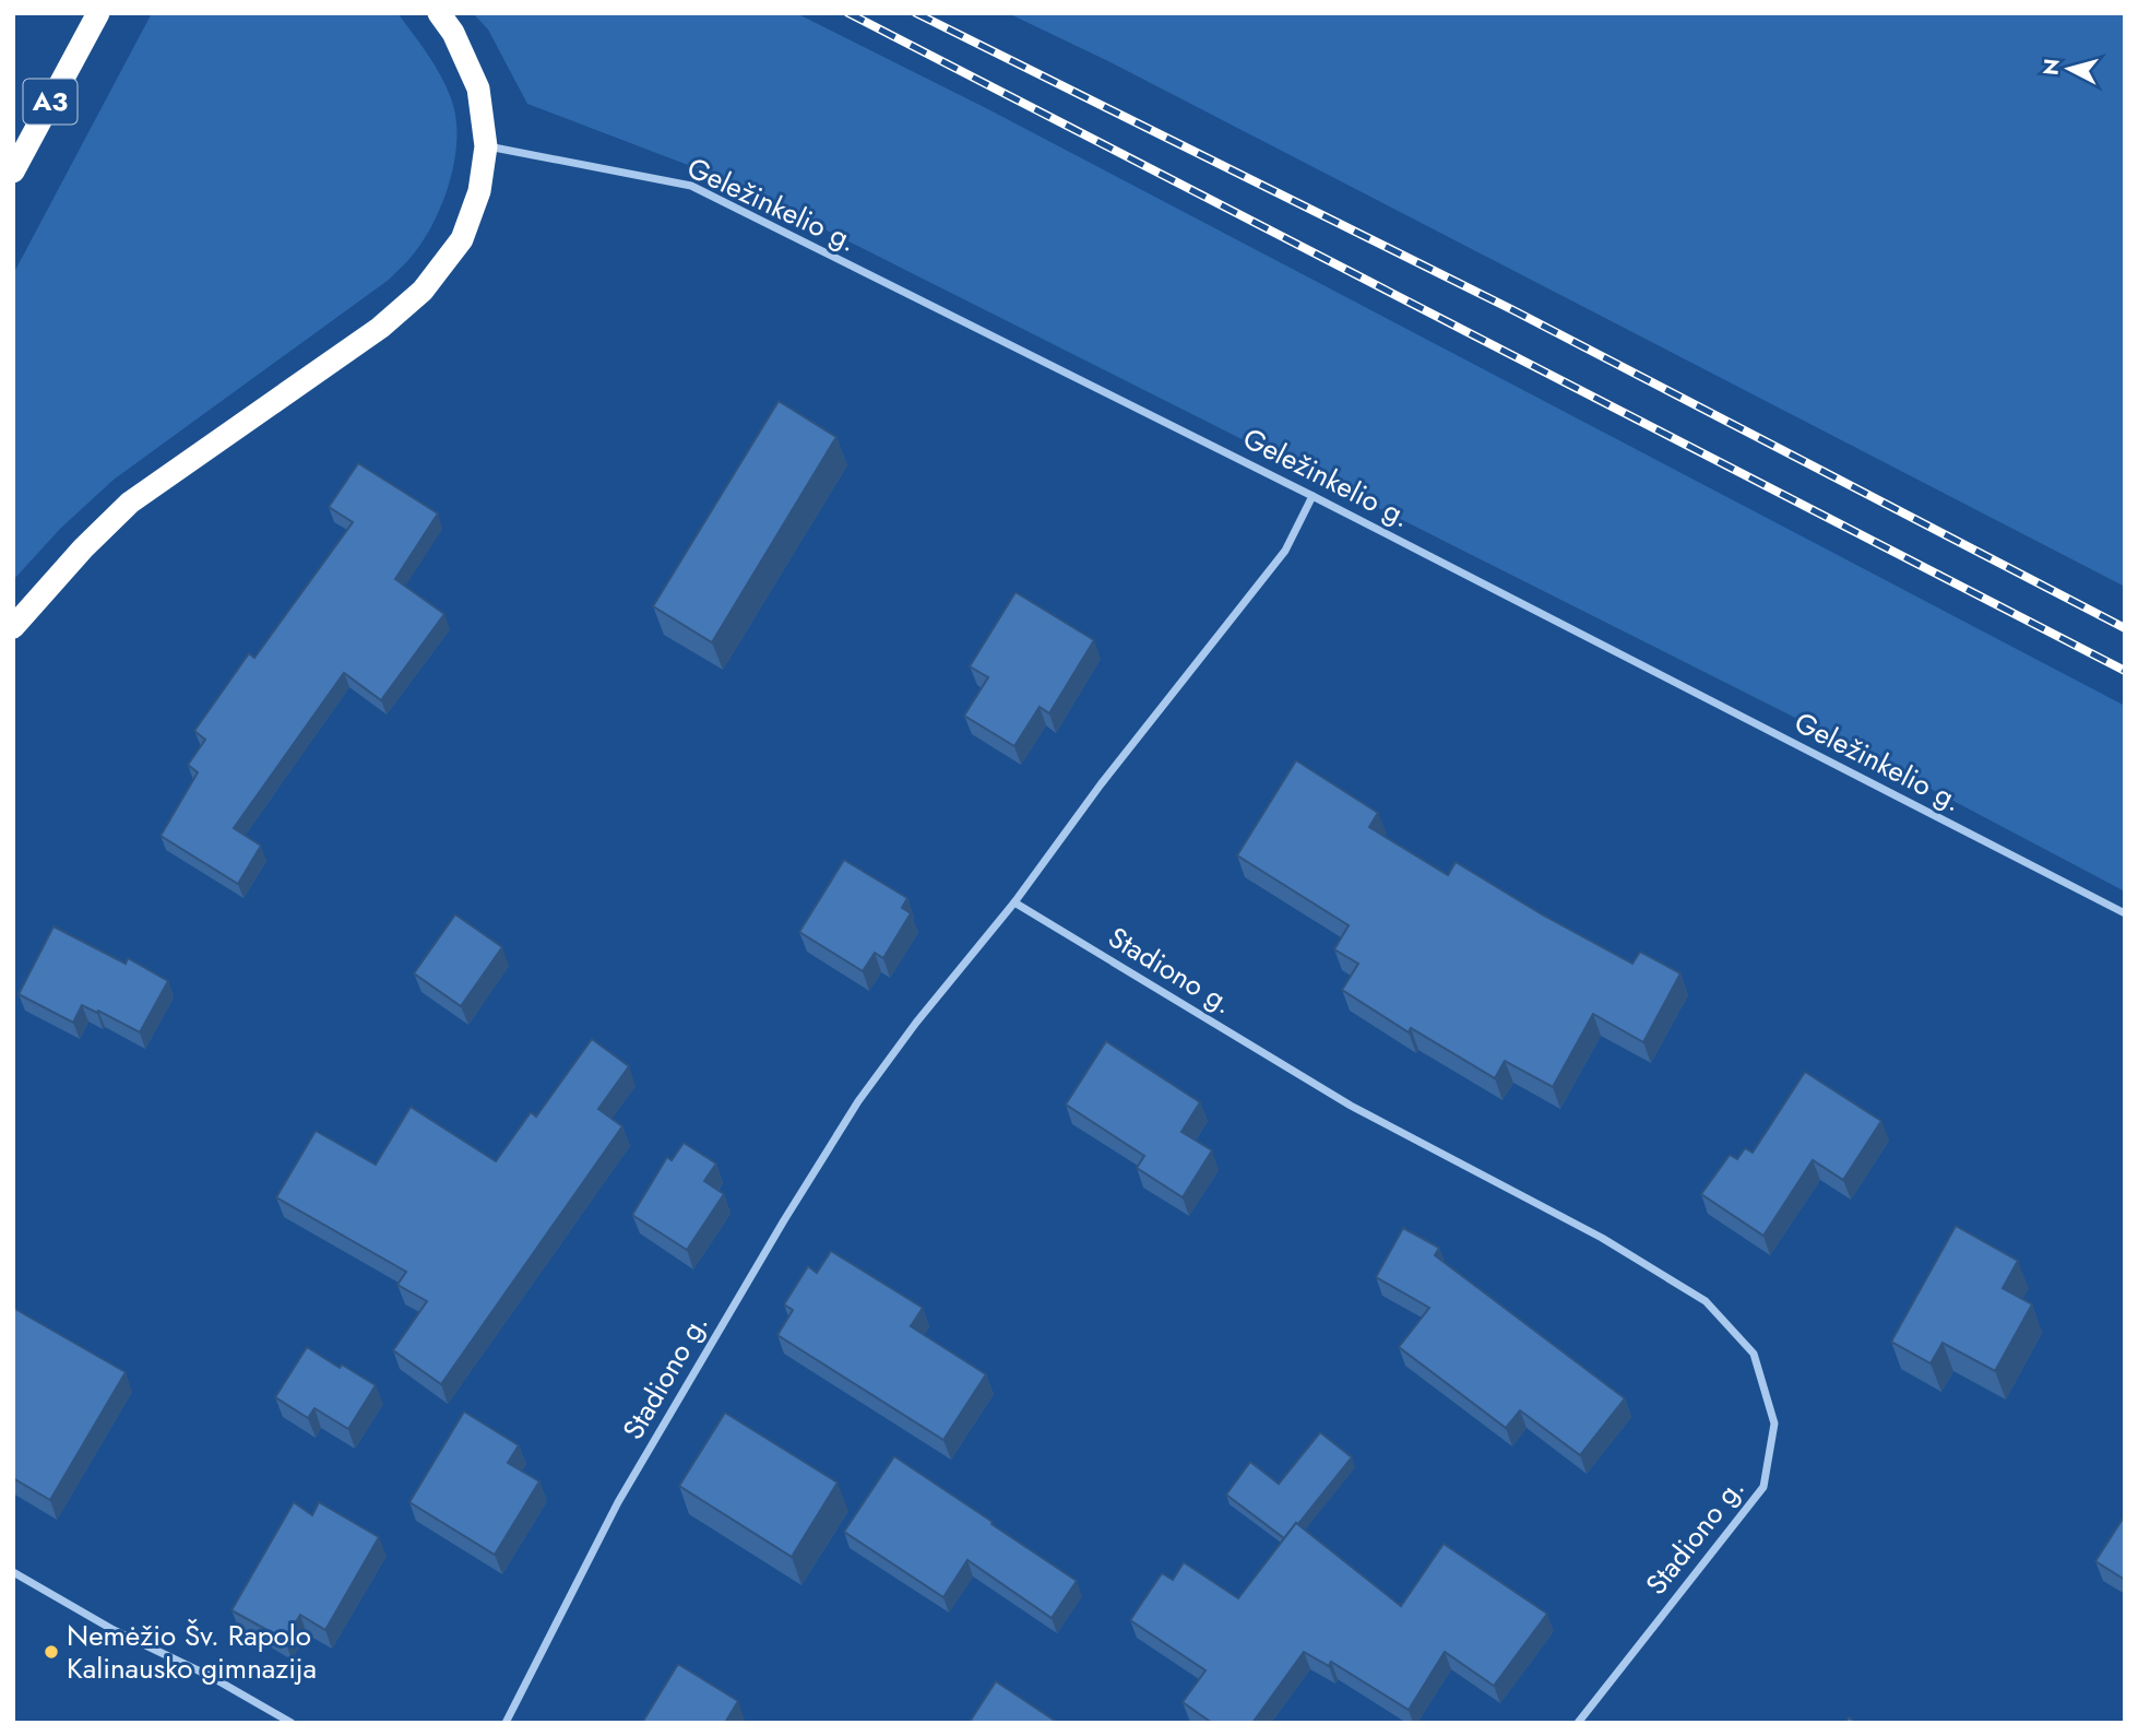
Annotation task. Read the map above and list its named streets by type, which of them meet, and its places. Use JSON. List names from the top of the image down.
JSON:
{
  "streets": {
    "highway": ["A3"],
    "street": ["Geležinkelio g.", "Stadiono g."]
  },
  "places": ["Nemėžio Šv. Rapolo Kalinausko gimnazija"],
  "north": "left"
}
